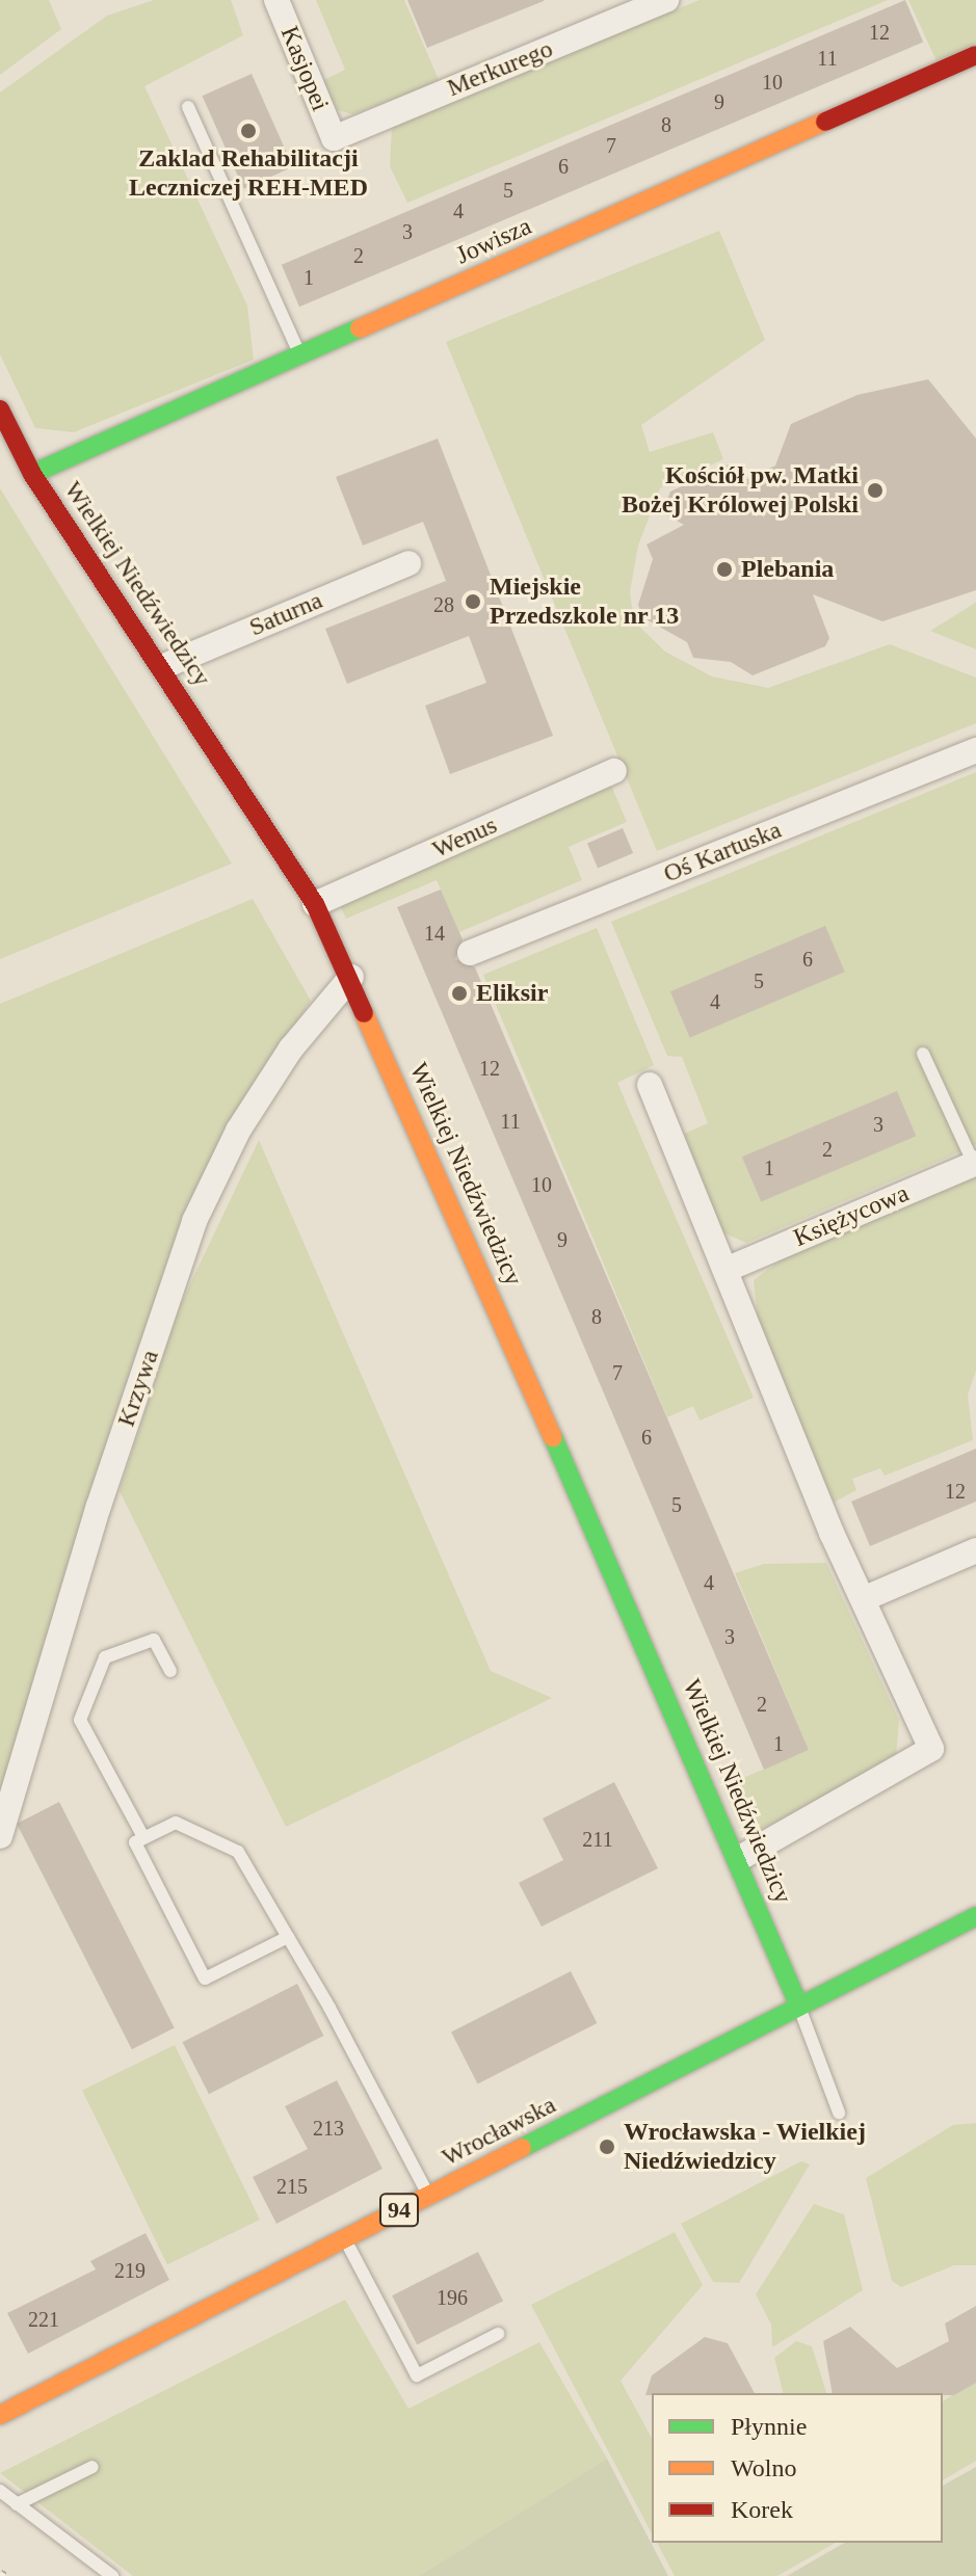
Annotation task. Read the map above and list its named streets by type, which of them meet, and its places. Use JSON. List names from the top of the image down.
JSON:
{
  "streets": {
    "street": [
      "Kasjopei",
      "Merkurego",
      "Jowisza",
      "Wielkiej Niedźwiedzicy",
      "Saturna",
      "Wenus",
      "Oś Kartuska",
      "Księżycowa",
      "Krzywa",
      "Wrocławska",
      "94"
    ]
  },
  "crossings": [
    ["Kasjopei", "Merkurego"],
    ["Jowisza", "Wielkiej Niedźwiedzicy"],
    ["Wielkiej Niedźwiedzicy", "Saturna"],
    ["Wielkiej Niedźwiedzicy", "Wenus"],
    ["Wielkiej Niedźwiedzicy", "Krzywa"],
    ["Wielkiej Niedźwiedzicy", "Wrocławska"]
  ],
  "places": [
    "Zaklad Rehabilitacji Leczniczej REH-MED",
    "Kościół pw. Matki Bożej Królowej Polski",
    "Plebania",
    "Miejskie Przedszkole nr 13",
    "Eliksir",
    "Wrocławska - Wielkiej Niedźwiedzicy"
  ],
  "house_numbers": [
    "12",
    "11",
    "10",
    "9",
    "8",
    "7",
    "6",
    "5",
    "4",
    "3",
    "2",
    "1",
    "28",
    "14",
    "6",
    "5",
    "4",
    "12",
    "11",
    "3",
    "2",
    "1",
    "10",
    "9",
    "8",
    "7",
    "6",
    "12",
    "5",
    "4",
    "3",
    "2",
    "1",
    "211",
    "213",
    "215",
    "219",
    "196",
    "221"
  ],
  "legend": ["Płynnie", "Wolno", "Korek"]
}
